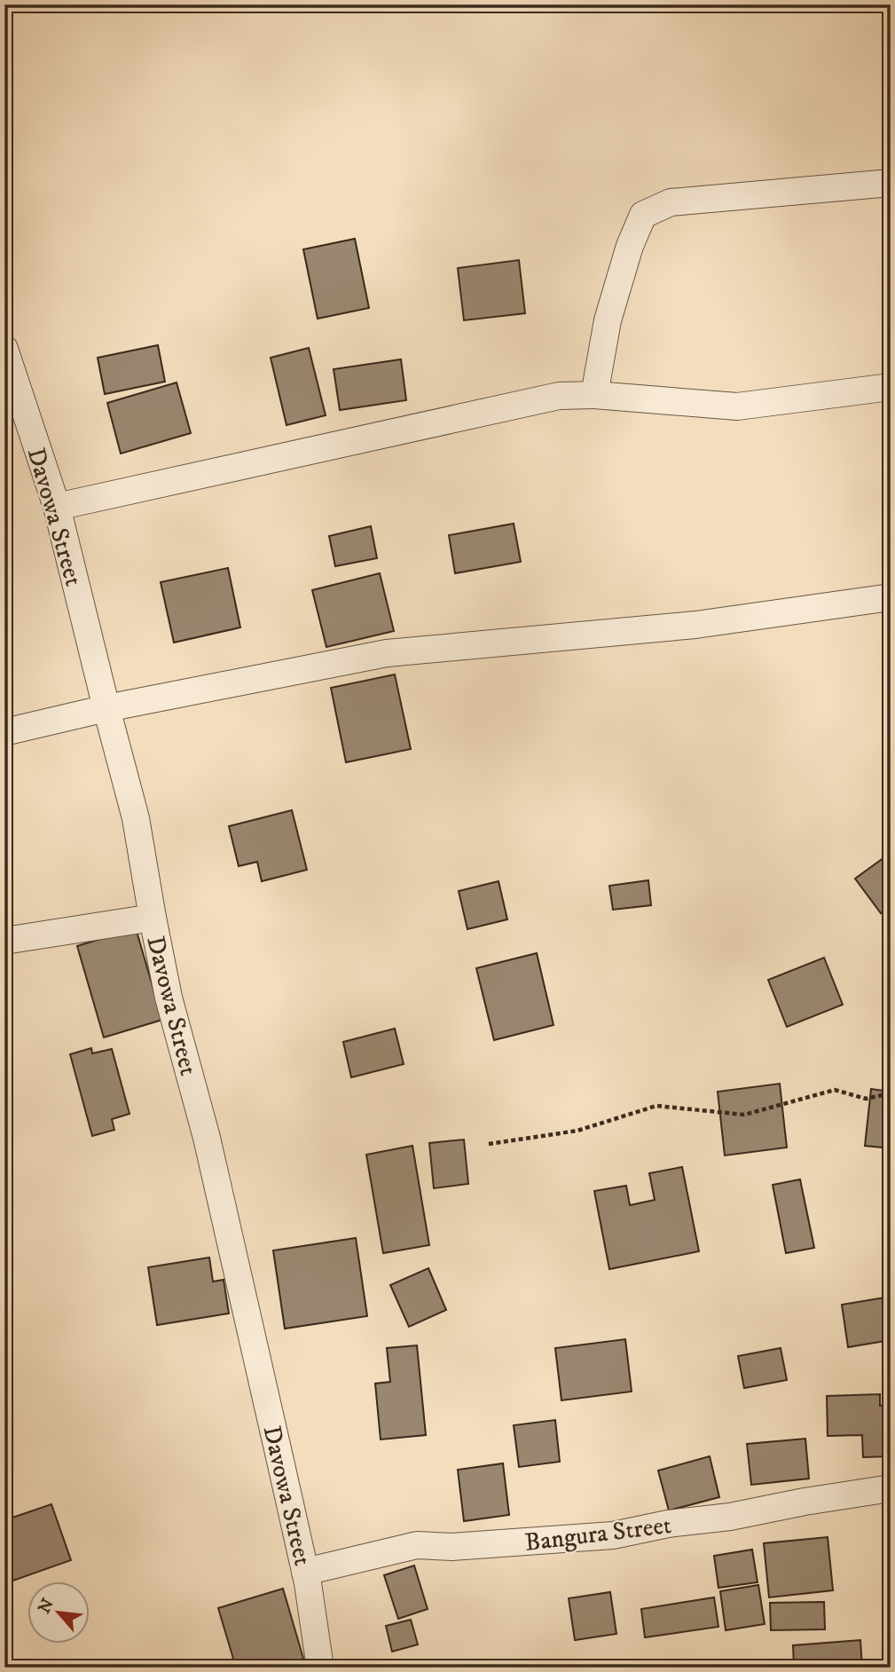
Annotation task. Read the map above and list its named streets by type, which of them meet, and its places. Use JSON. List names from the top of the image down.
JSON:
{
  "streets": {
    "street": ["Davowa Street", "Bangura Street"]
  },
  "crossings": [
    ["Davowa Street", "Bangura Street"]
  ],
  "north": "top left"
}
